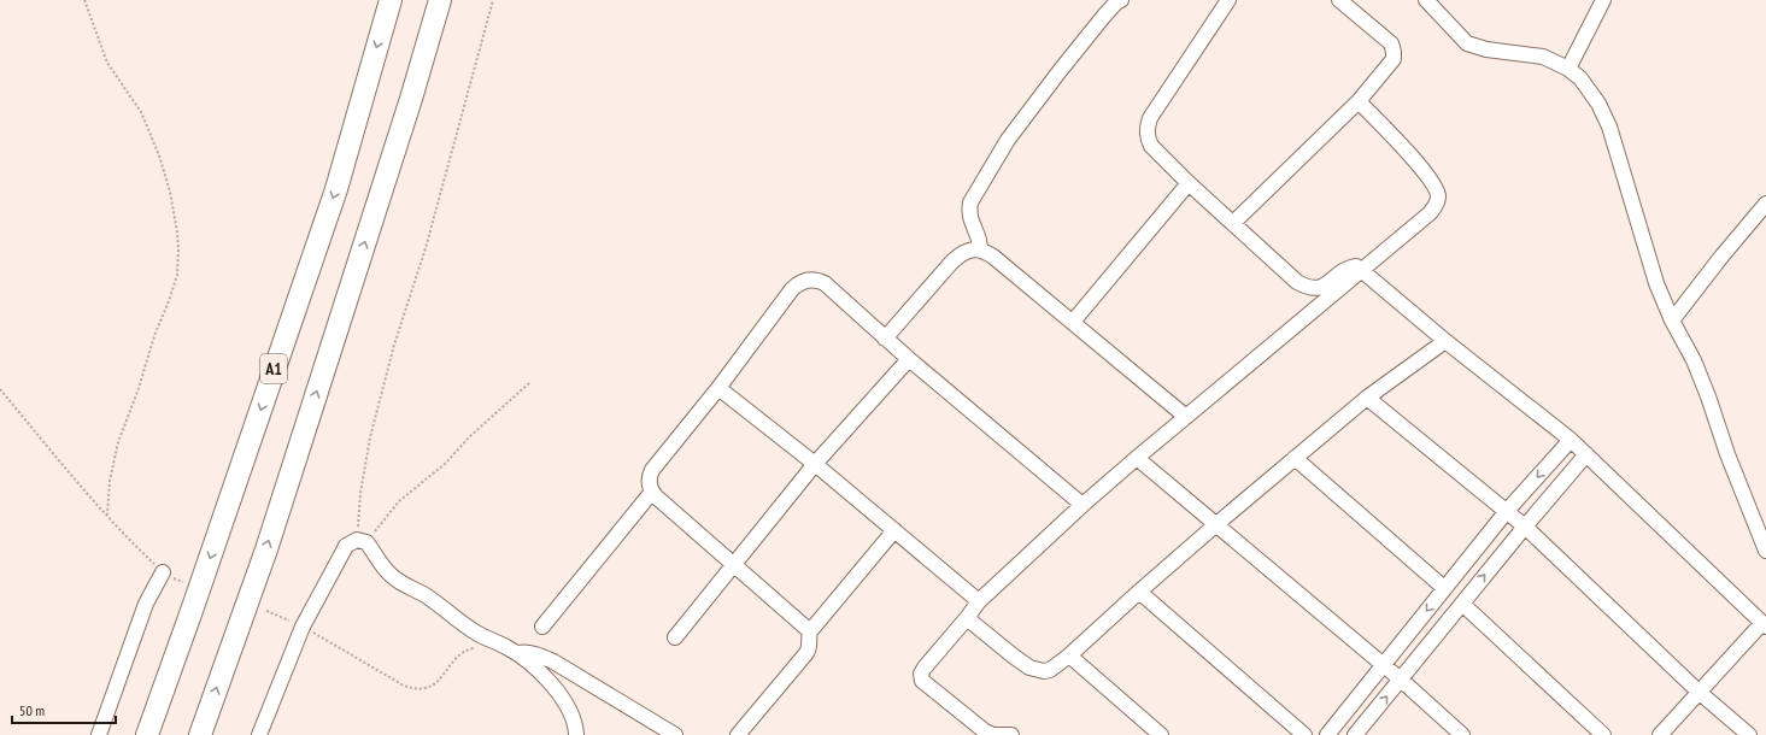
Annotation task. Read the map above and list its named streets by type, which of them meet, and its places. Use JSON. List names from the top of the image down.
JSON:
{
  "streets": {
    "highway": ["A1"]
  },
  "scale_bar": "50 m"
}
